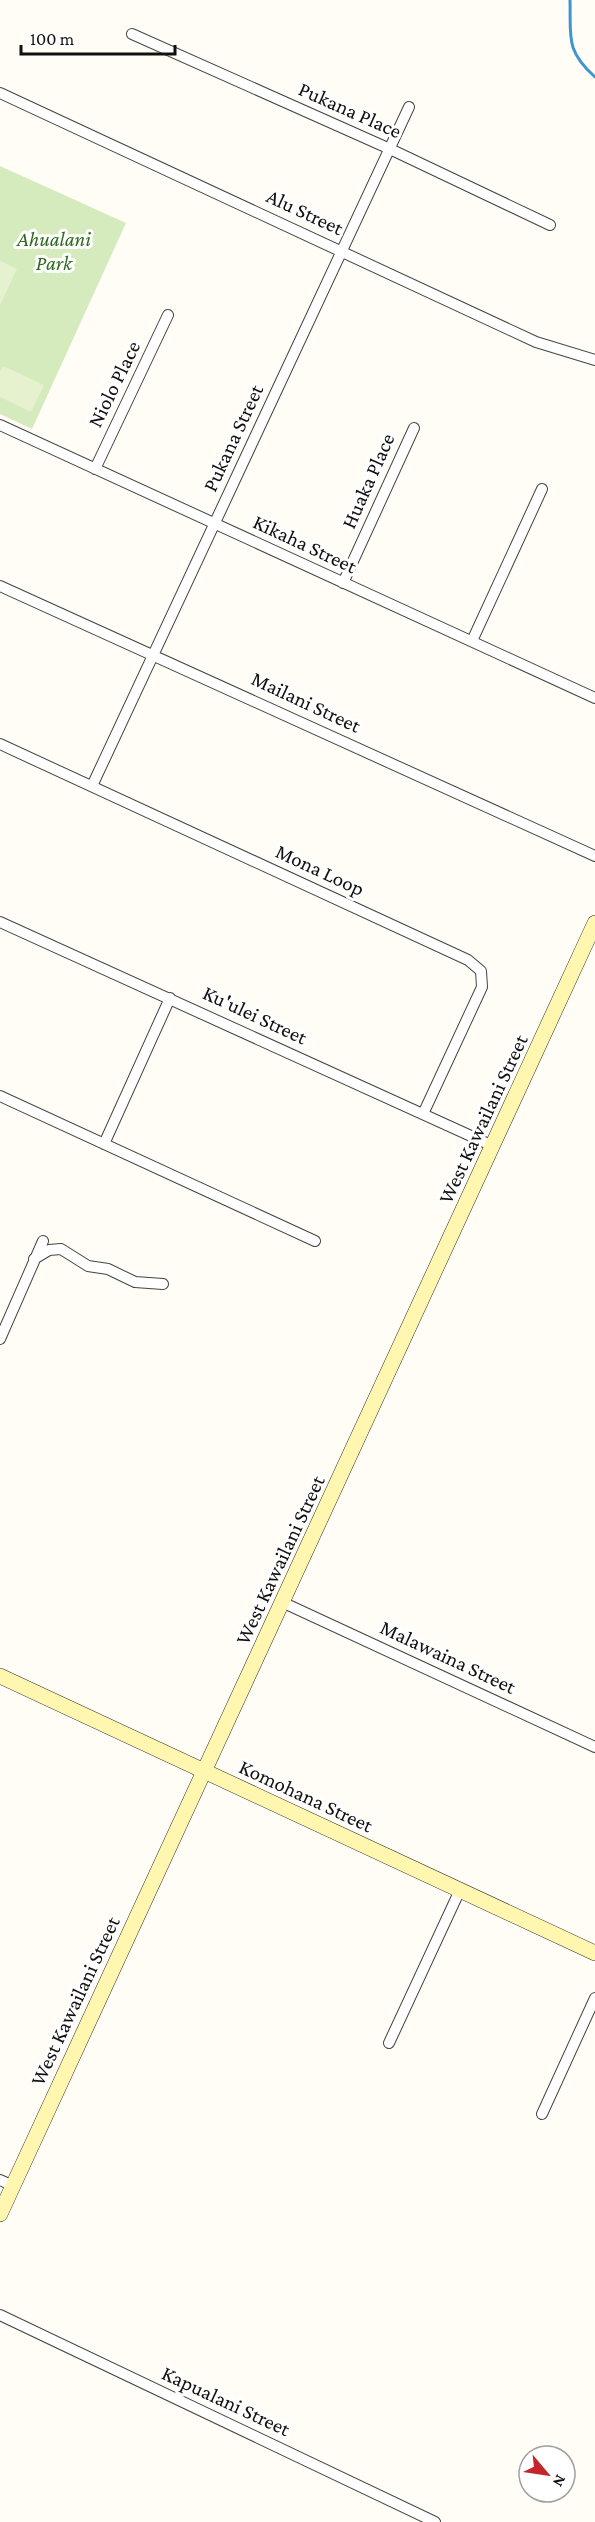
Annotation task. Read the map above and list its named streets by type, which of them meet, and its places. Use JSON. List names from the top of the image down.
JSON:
{
  "streets": {
    "street": [
      "Pukana Place",
      "Alu Street",
      "Niolo Place",
      "Pukana Street",
      "Huaka Place",
      "Kikaha Street",
      "Mailani Street",
      "Mona Loop",
      "Ku'ulei Street",
      "West Kawailani Street",
      "Malawaina Street",
      "Komohana Street",
      "Kapualani Street"
    ]
  },
  "crossings": [
    ["Pukana Place", "Pukana Street"],
    ["Alu Street", "Pukana Street"],
    ["Niolo Place", "Kikaha Street"],
    ["Pukana Street", "Kikaha Street"],
    ["Pukana Street", "Mailani Street"],
    ["Pukana Street", "Mona Loop"],
    ["Huaka Place", "Kikaha Street"],
    ["Mona Loop", "Ku'ulei Street"],
    ["Ku'ulei Street", "West Kawailani Street"],
    ["West Kawailani Street", "Malawaina Street"],
    ["West Kawailani Street", "Komohana Street"]
  ],
  "parks": ["Ahualani Park"],
  "scale_bar": "100 m",
  "north": "bottom right"
}
